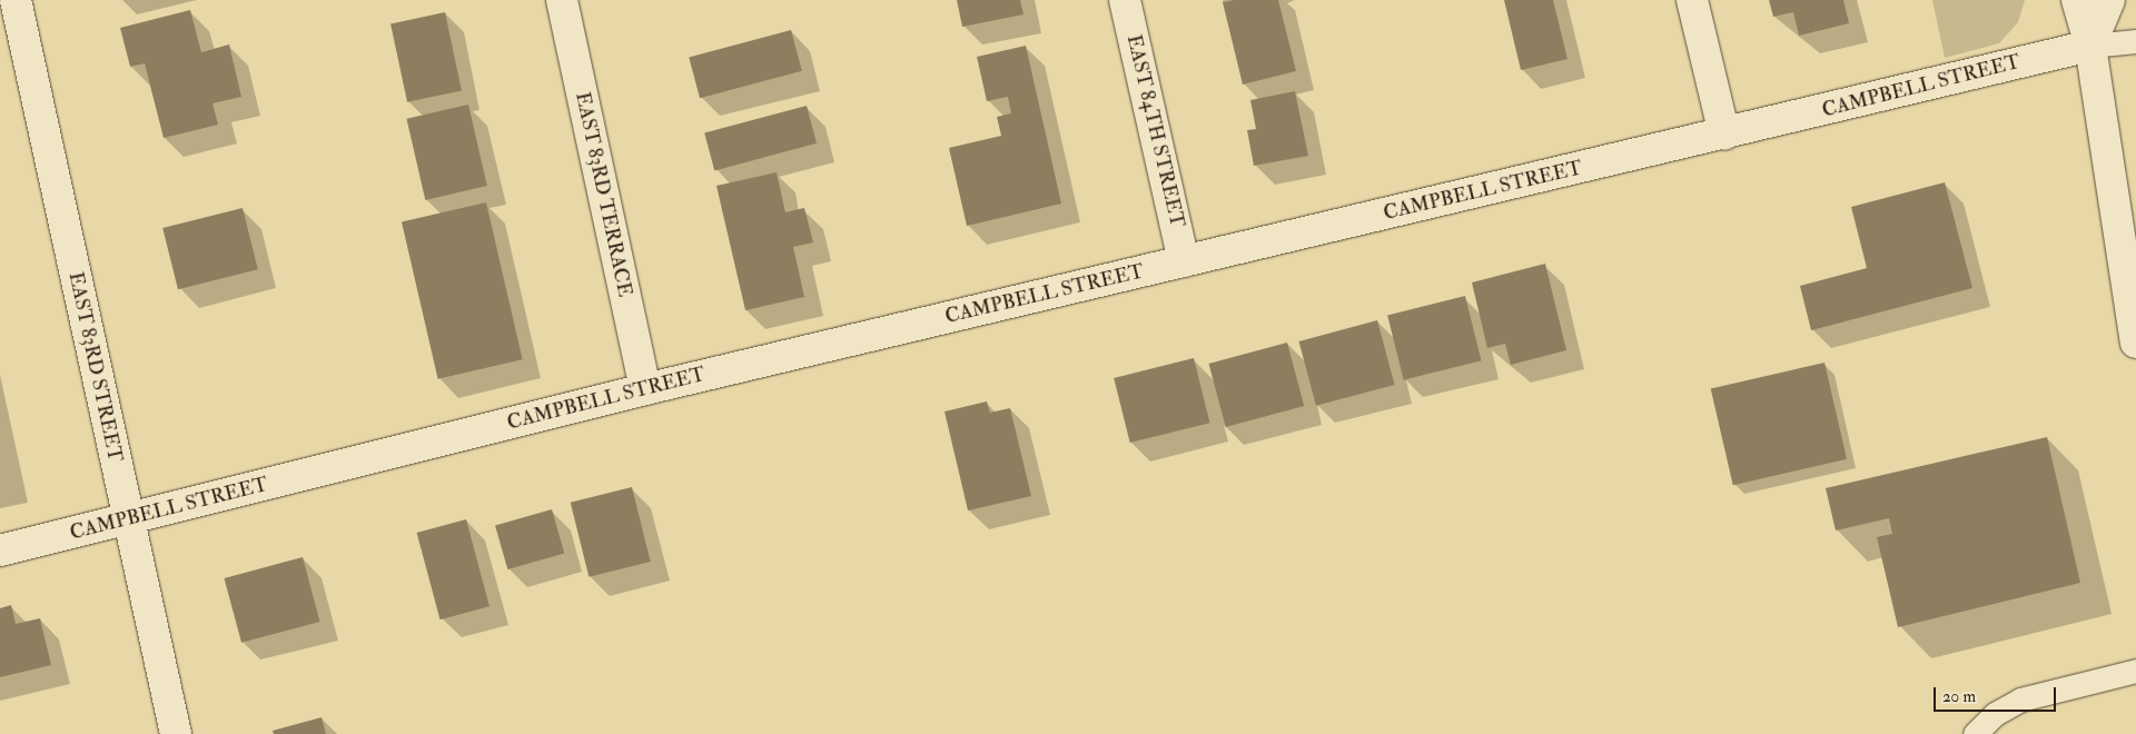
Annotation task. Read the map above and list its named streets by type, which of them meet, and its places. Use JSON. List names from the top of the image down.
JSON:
{
  "streets": {
    "street": [
      "CAMPBELL STREET",
      "EAST 84TH STREET",
      "EAST 83RD TERRACE",
      "EAST 83RD STREET"
    ]
  },
  "crossings": [
    ["CAMPBELL STREET", "EAST 84TH STREET"],
    ["CAMPBELL STREET", "EAST 83RD TERRACE"],
    ["CAMPBELL STREET", "EAST 83RD STREET"]
  ],
  "scale_bar": "20 m"
}
